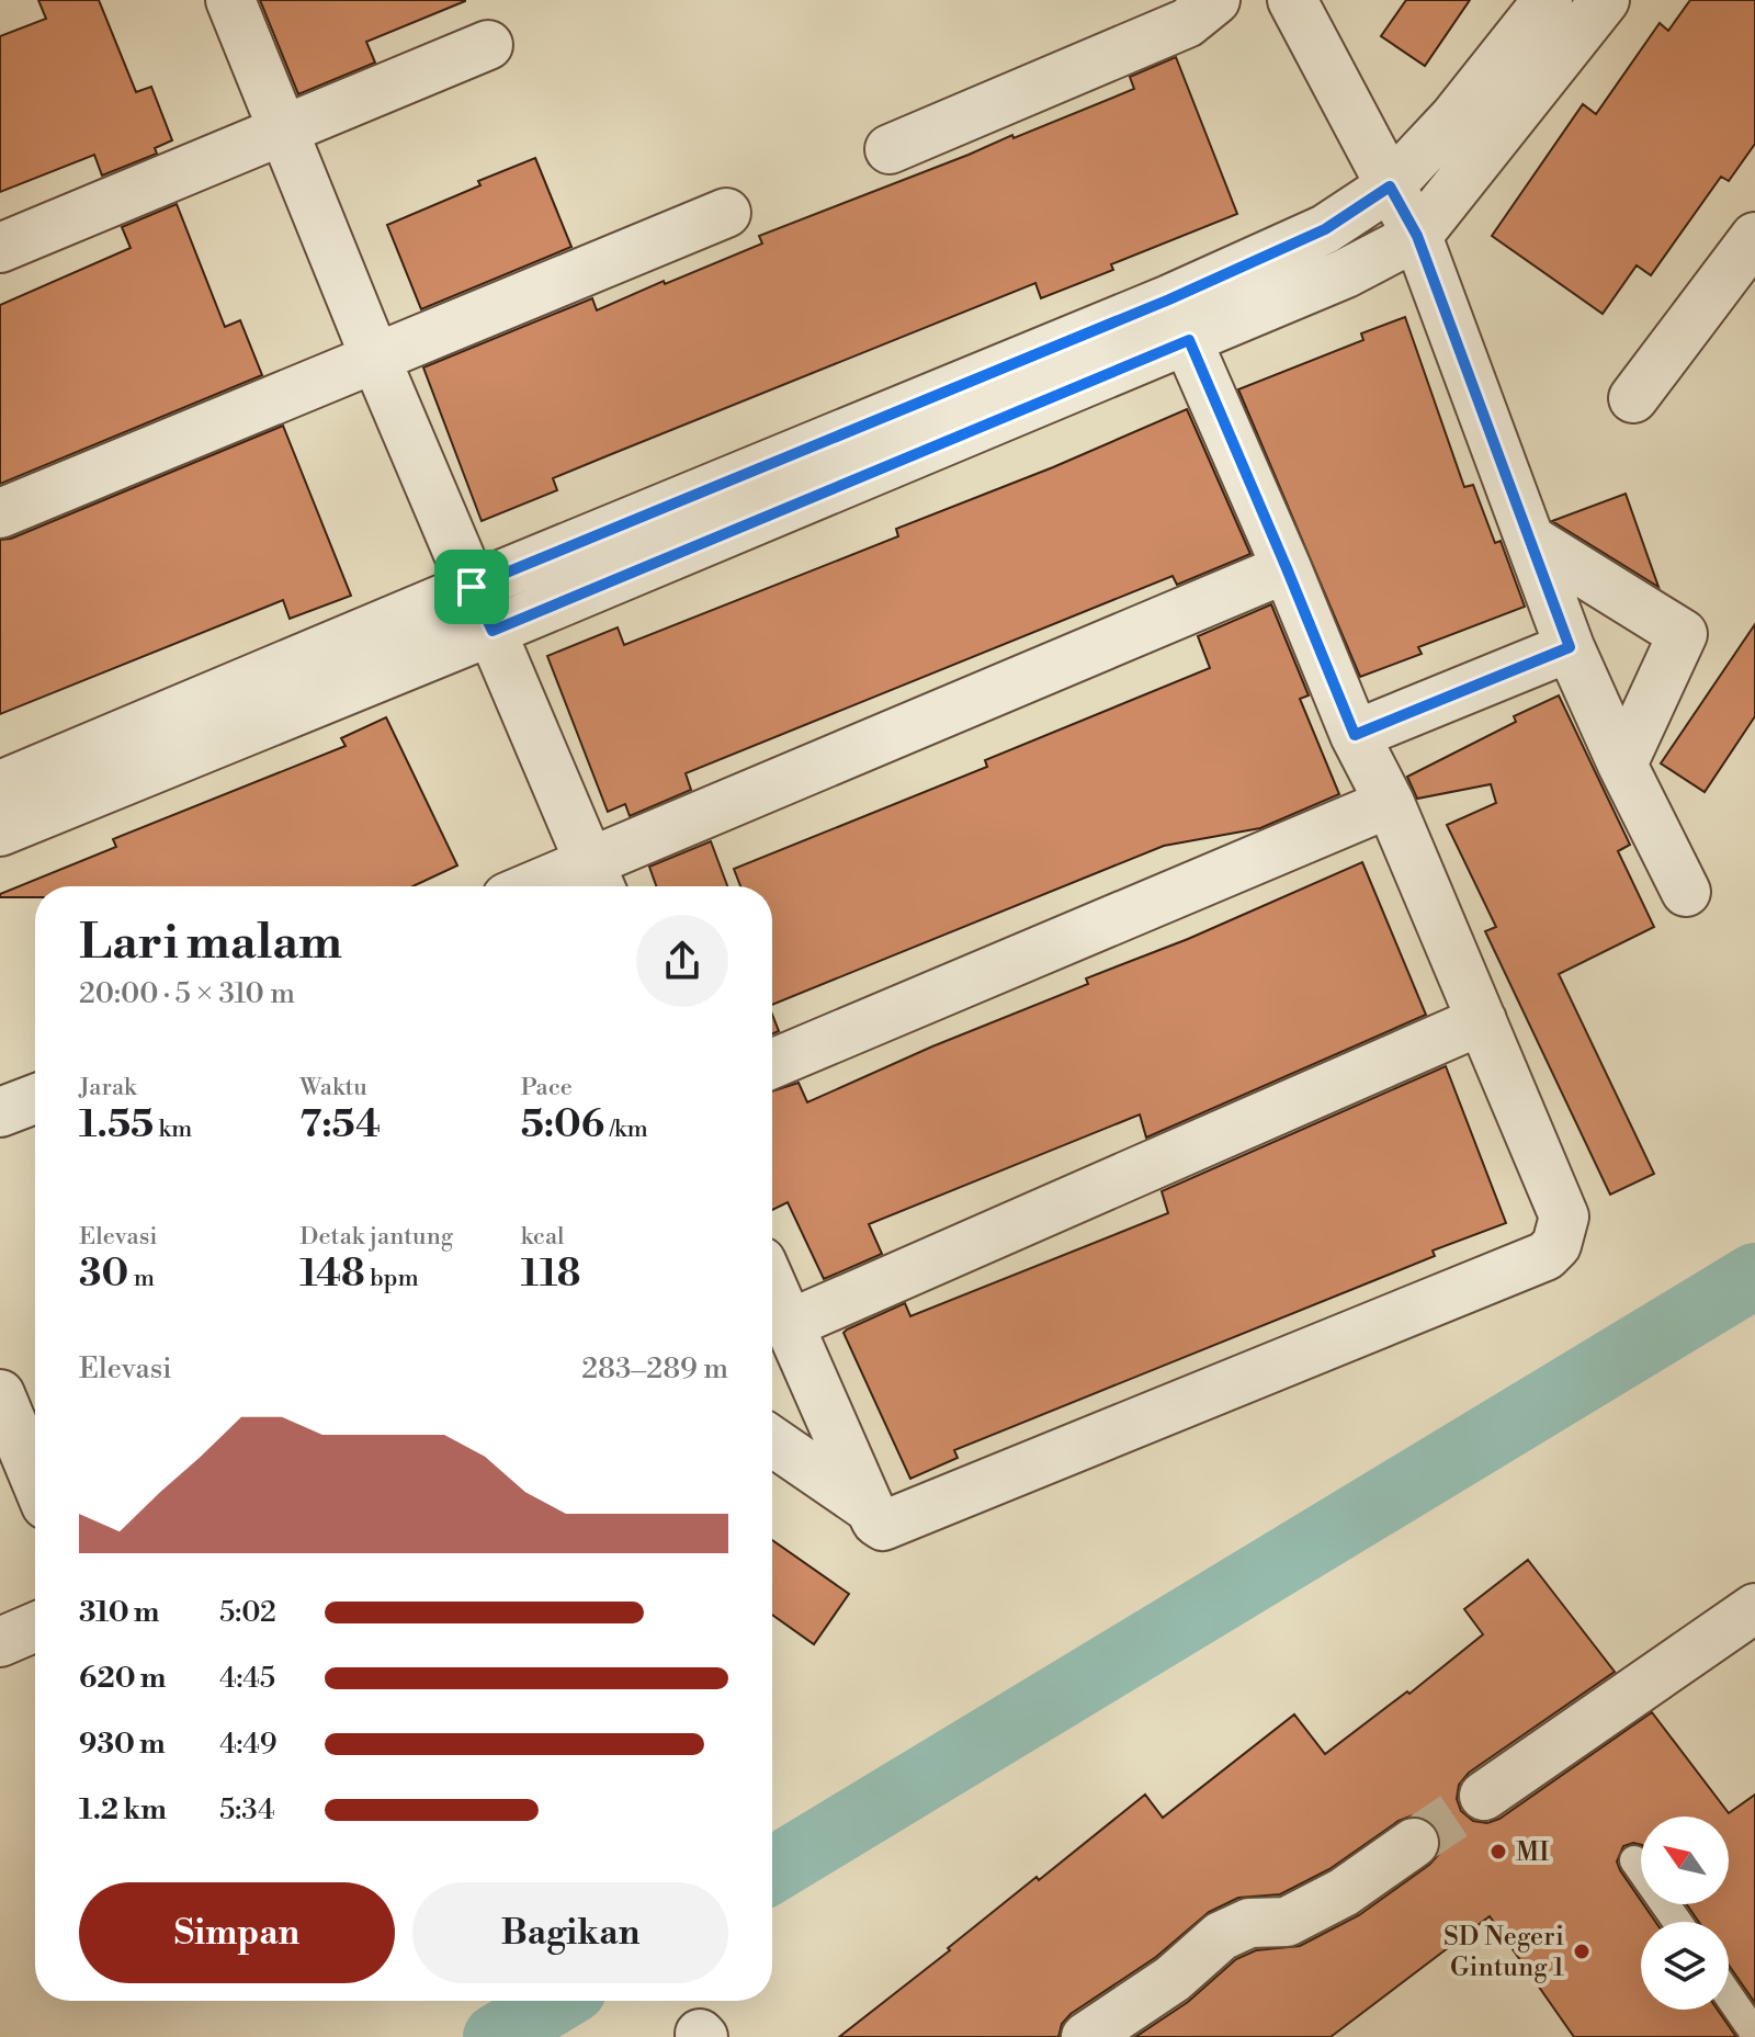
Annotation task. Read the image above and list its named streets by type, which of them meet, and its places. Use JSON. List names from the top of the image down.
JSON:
{
  "places": ["MI", "SD Negeri Gintung 1"],
  "north": "top left",
  "page": {
    "heading": ["Lari malam", "20:00 · 5 × 310 m"],
    "stats": [
      ["Jarak", "1.55 km"],
      ["Waktu", "7:54"],
      ["Pace", "5:06 /km"],
      ["Elevasi", "30 m"],
      ["Detak jantung", "148 bpm"],
      ["kcal", "118"]
    ],
    "chart": ["Elevasi", "283–289 m"],
    "list": [
      {
        "name": "310 m",
        "note": "5:02"
      },
      {
        "name": "620 m",
        "note": "4:45"
      },
      {
        "name": "930 m",
        "note": "4:49"
      },
      {
        "name": "1.2 km",
        "note": "5:34"
      }
    ],
    "buttons": ["Simpan", "Bagikan"]
  }
}
